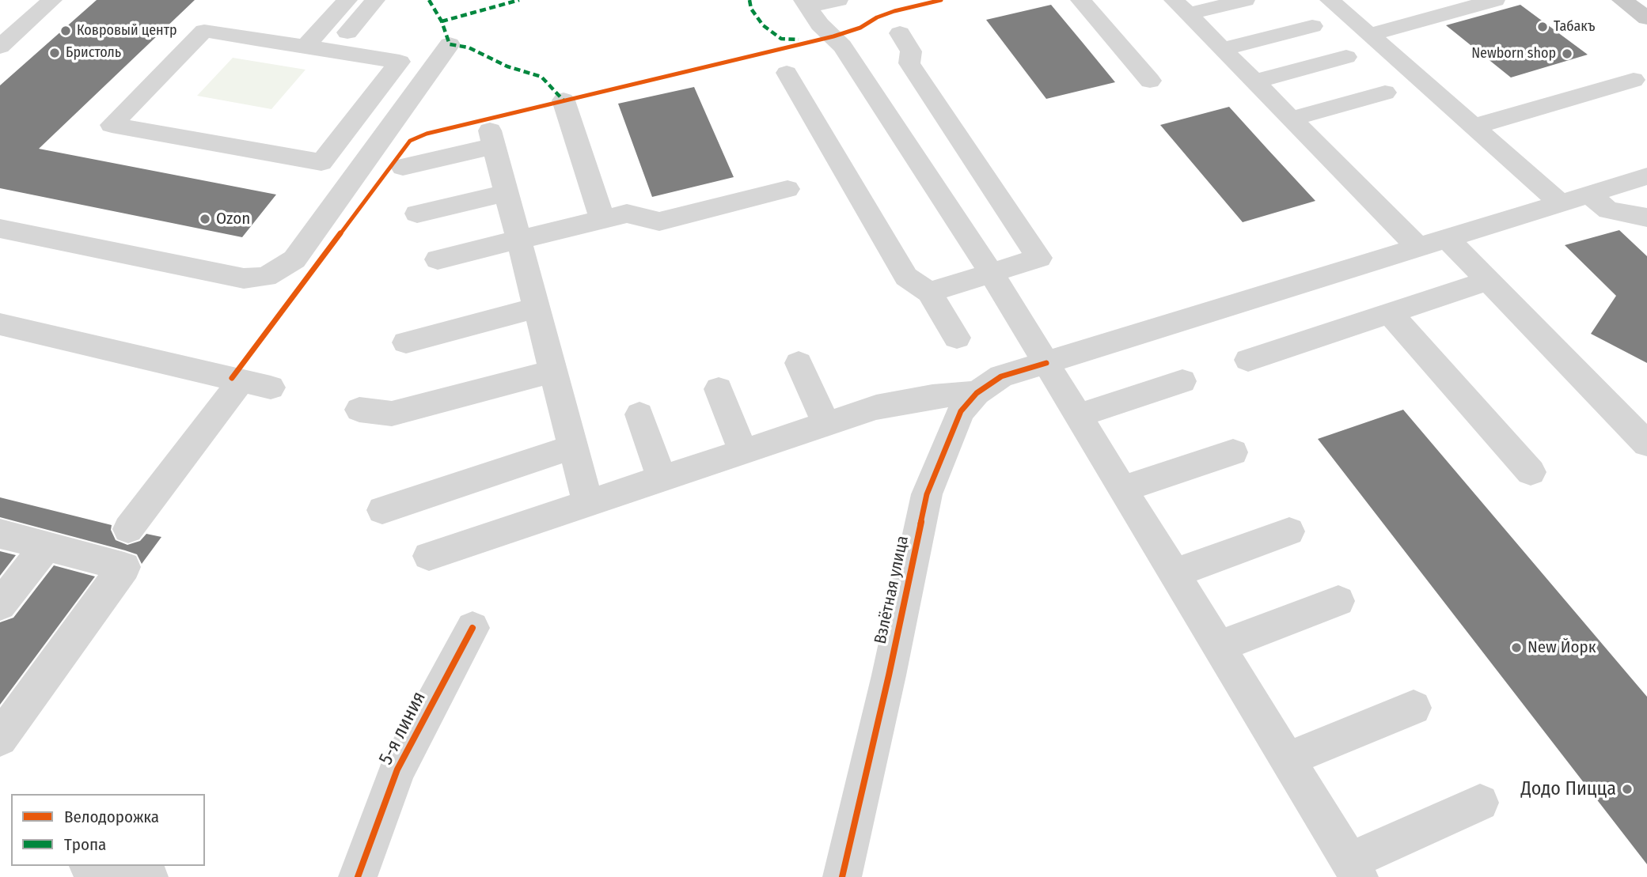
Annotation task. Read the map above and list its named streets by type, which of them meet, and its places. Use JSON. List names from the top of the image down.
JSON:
{
  "streets": {
    "street": ["Взлётная улица", "5-я линия"]
  },
  "places": [
    "Табакъ",
    "Ковровый центр",
    "Бристоль",
    "Newborn shop",
    "Ozon",
    "New Йорк",
    "Додо Пицца"
  ],
  "legend": ["Велодорожка", "Тропа"]
}
